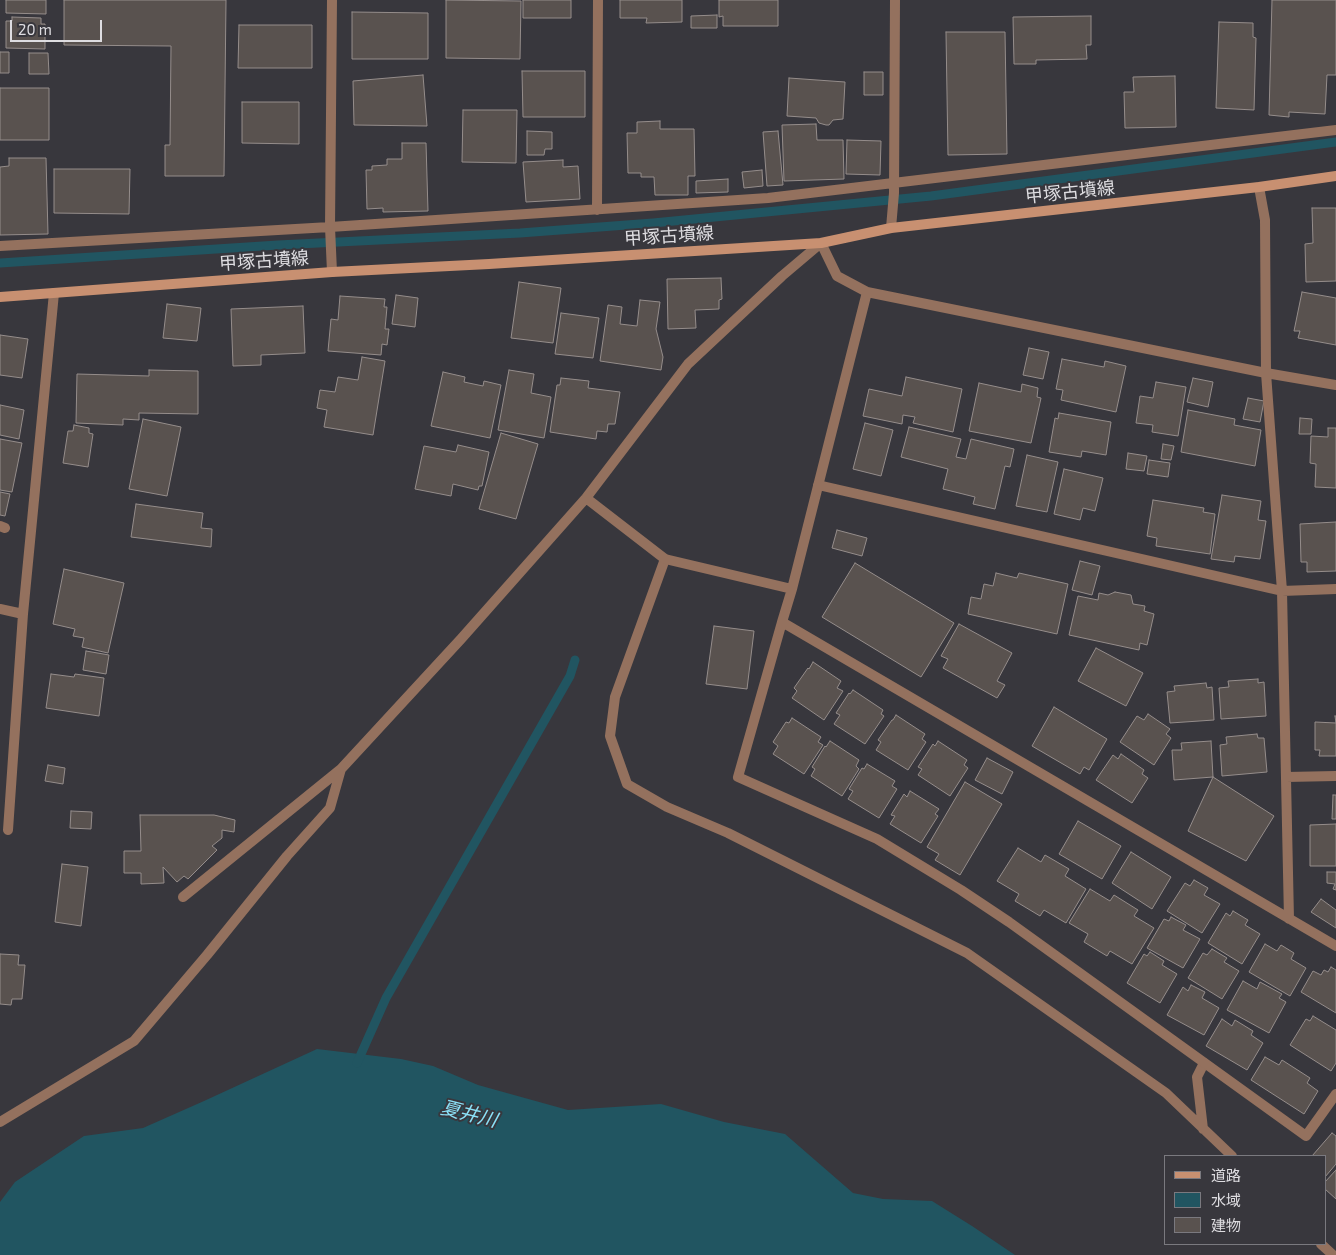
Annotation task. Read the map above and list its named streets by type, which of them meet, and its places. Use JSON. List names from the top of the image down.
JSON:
{
  "streets": {
    "main road": ["甲塚古墳線"]
  },
  "water": ["夏井川"],
  "legend": ["道路", "水域", "建物"],
  "scale_bar": "20 m"
}
